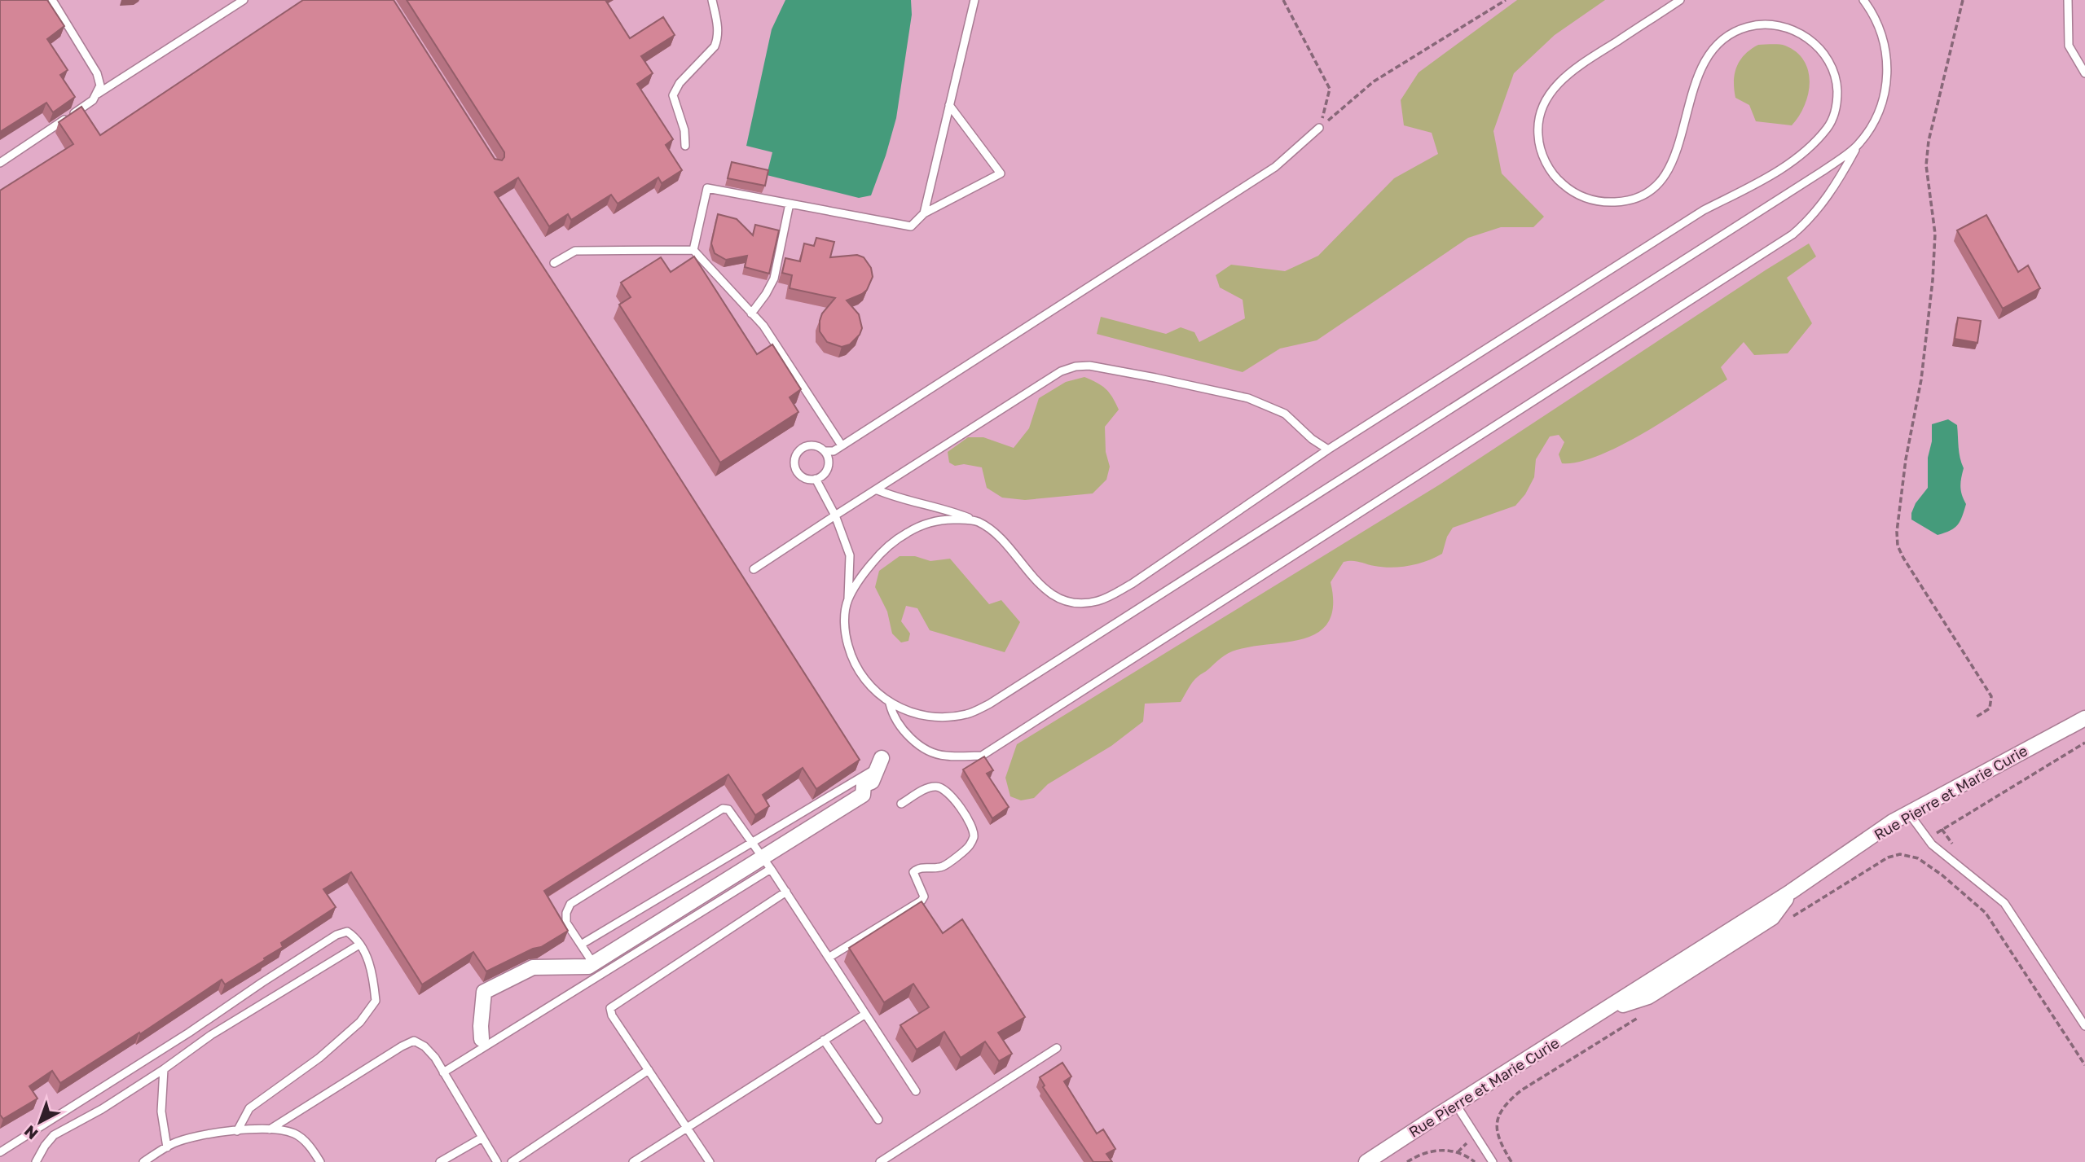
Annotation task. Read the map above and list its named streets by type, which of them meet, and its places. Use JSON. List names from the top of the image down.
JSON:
{
  "streets": {
    "street": ["Rue Pierre et Marie Curie"]
  },
  "north": "bottom left"
}
